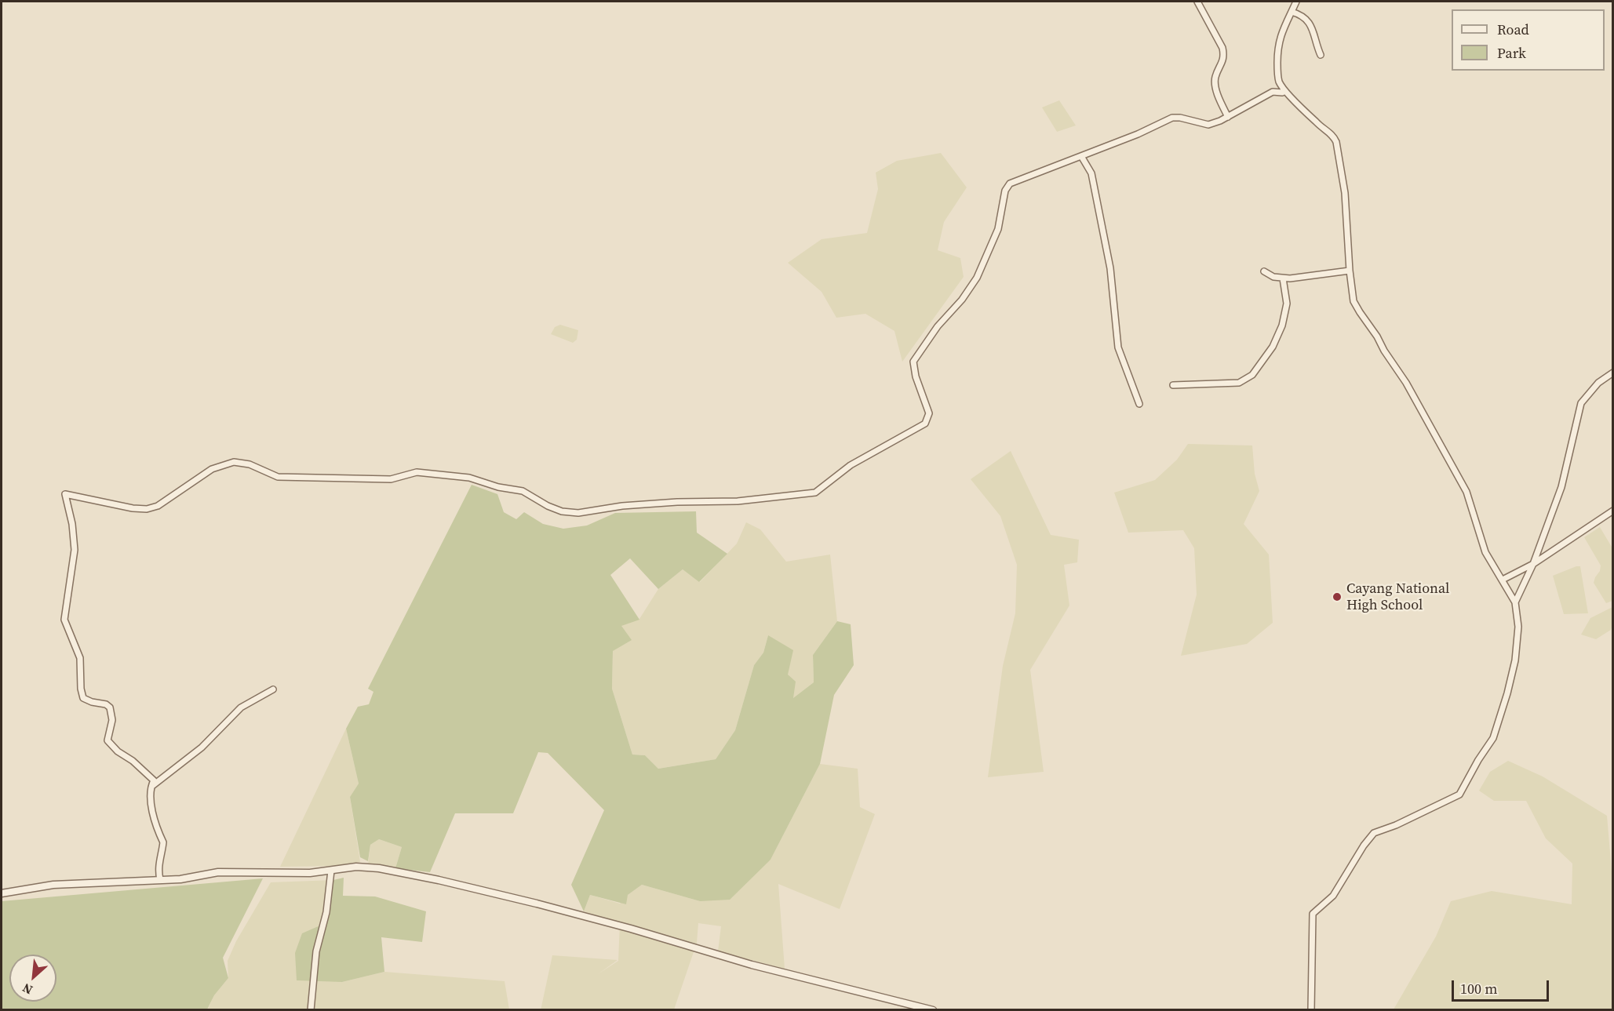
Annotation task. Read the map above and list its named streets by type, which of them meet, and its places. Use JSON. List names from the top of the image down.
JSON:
{
  "places": ["Cayang National High School"],
  "legend": ["Road", "Park"],
  "scale_bar": "100 m",
  "north": "bottom left"
}
